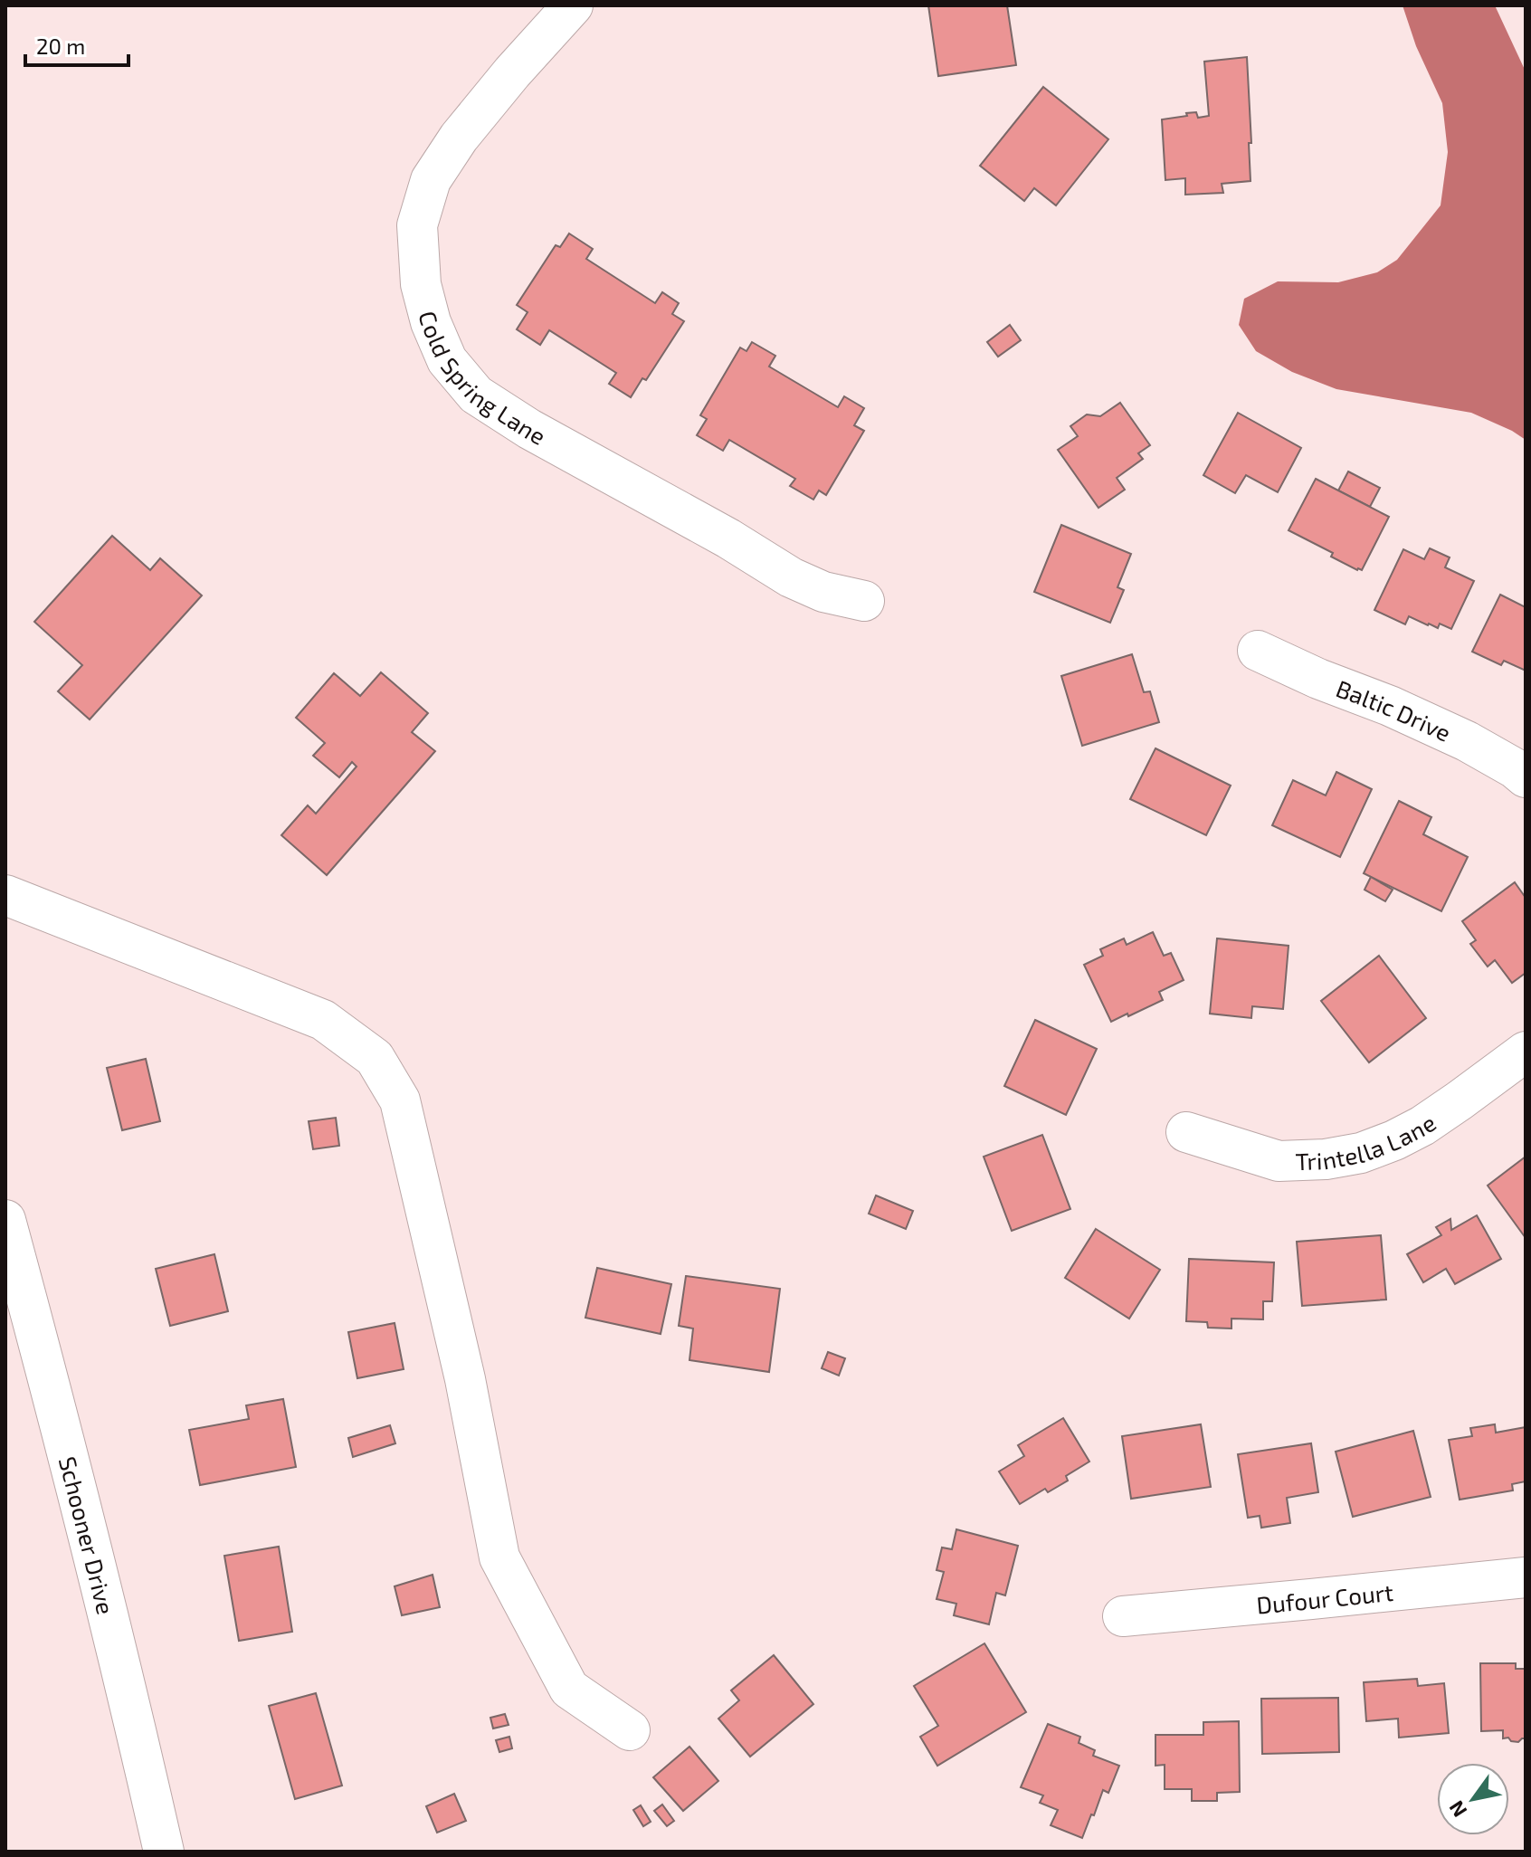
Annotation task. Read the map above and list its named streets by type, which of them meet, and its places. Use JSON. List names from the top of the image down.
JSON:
{
  "streets": {
    "street": [
      "Cold Spring Lane",
      "Baltic Drive",
      "Trintella Lane",
      "Schooner Drive",
      "Dufour Court"
    ]
  },
  "scale_bar": "20 m",
  "north": "bottom left"
}
